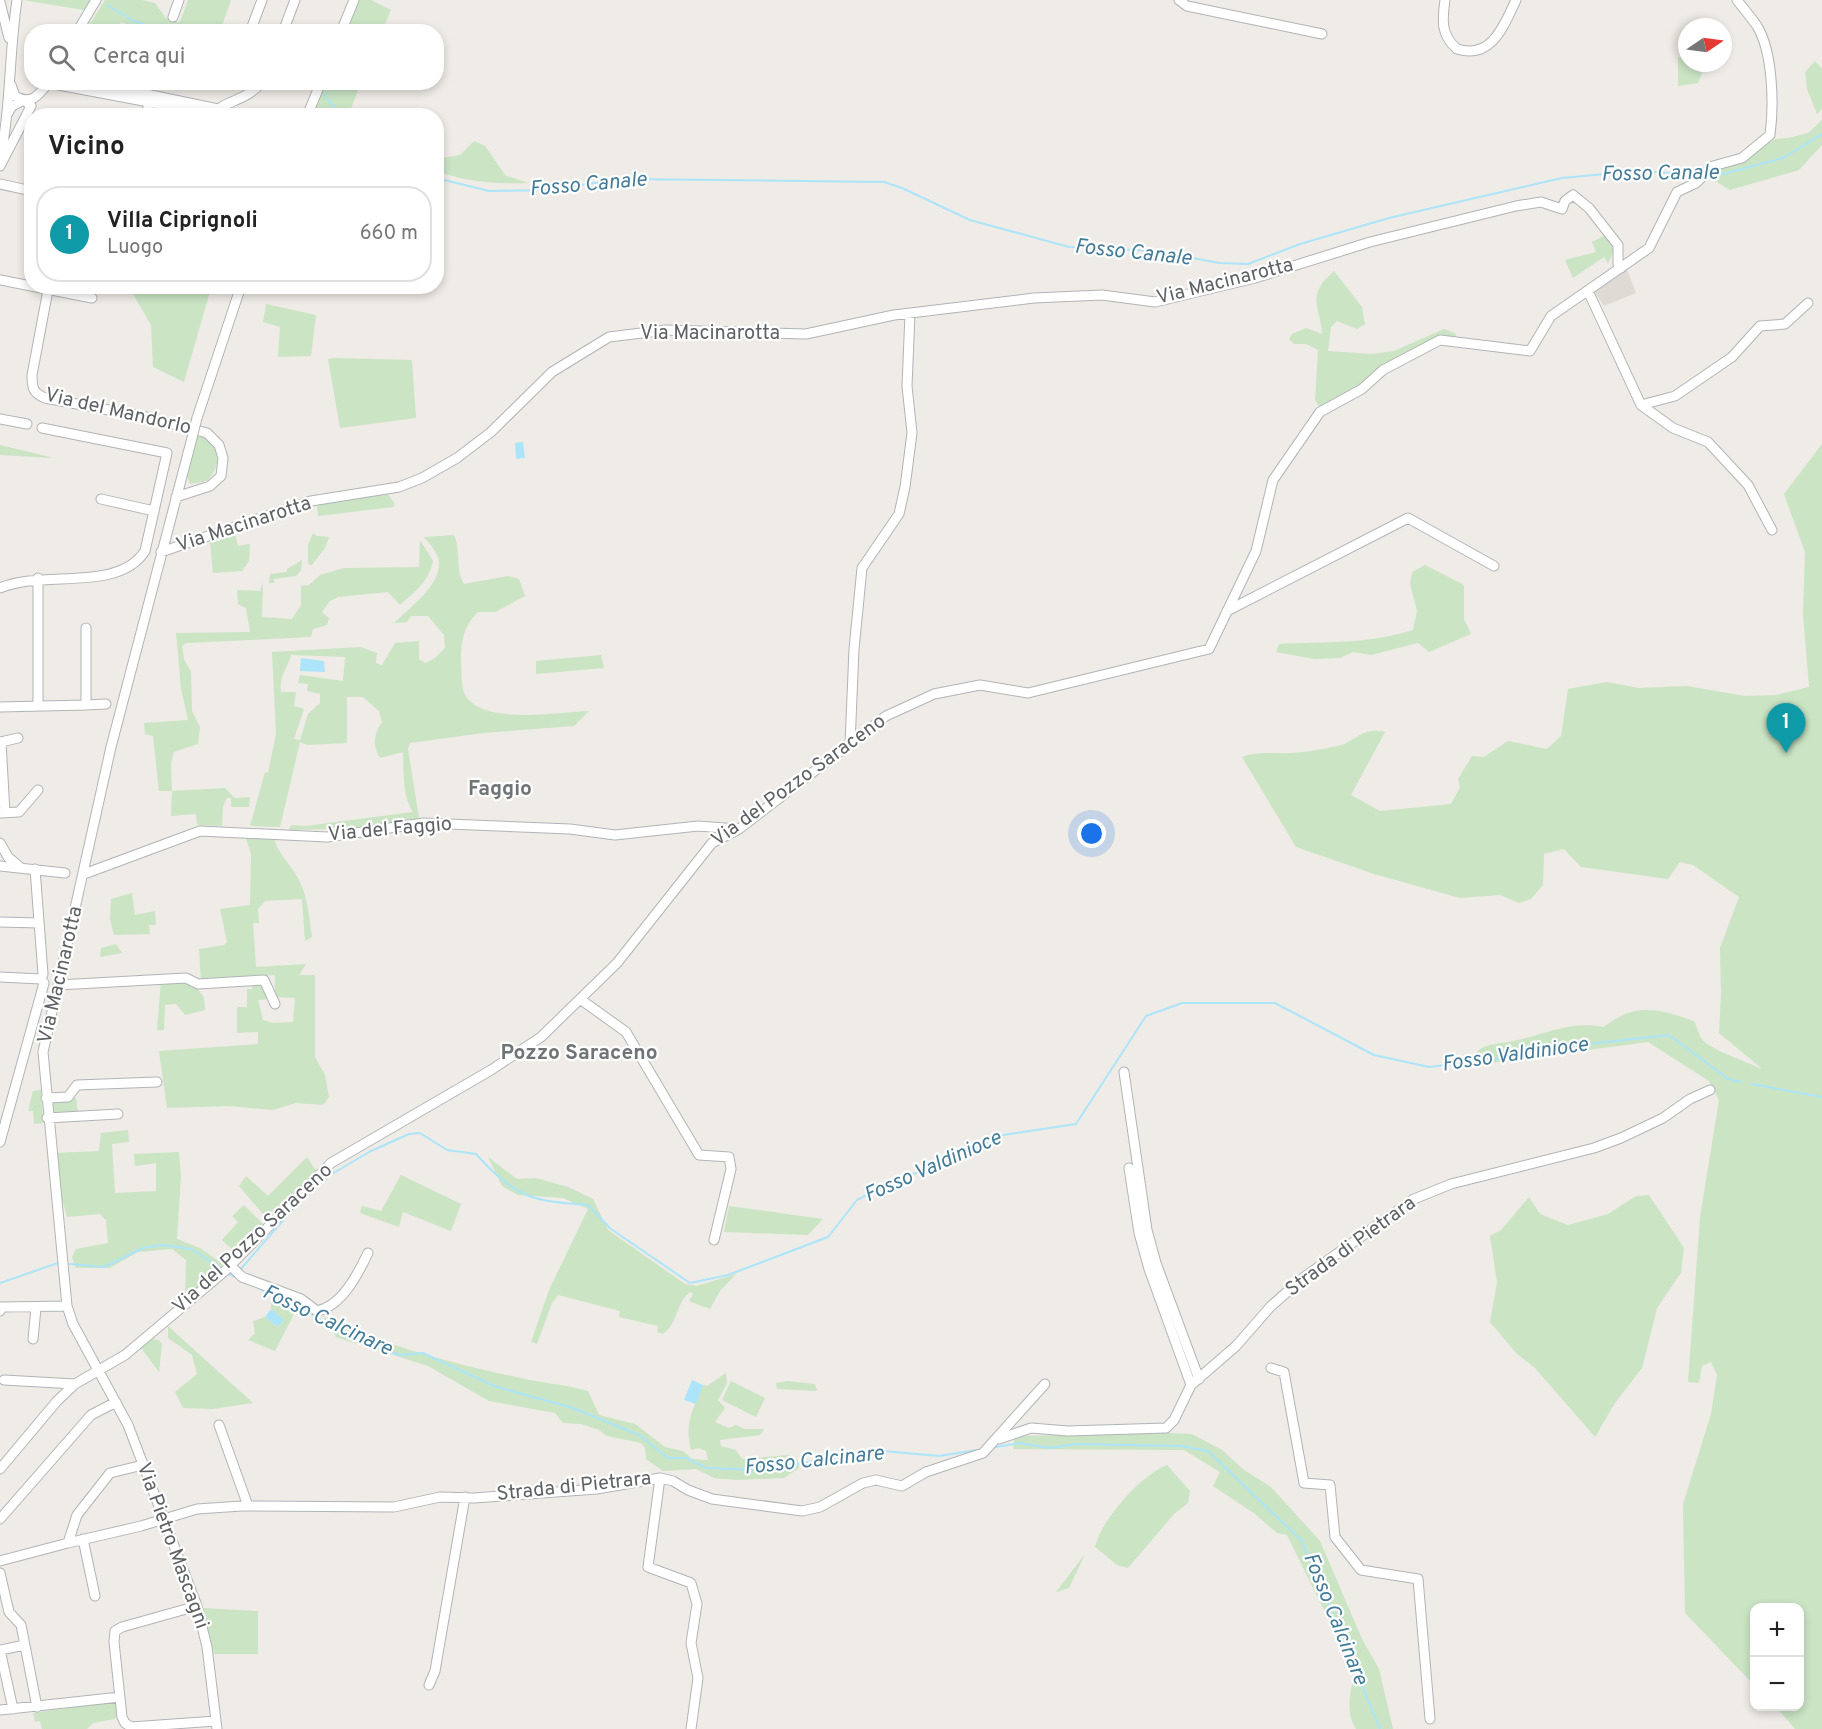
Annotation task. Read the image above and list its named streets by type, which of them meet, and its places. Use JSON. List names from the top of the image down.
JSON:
{
  "streets": {
    "street": [
      "Via Macinarotta",
      "Via del Mandorlo",
      "Via del Pozzo Saraceno",
      "Via del Faggio",
      "Strada di Pietrara",
      "Via Pietro Mascagni"
    ]
  },
  "crossings": [
    ["Via Macinarotta", "Via del Pozzo Saraceno"],
    ["Via Macinarotta", "Via del Faggio"],
    ["Via Macinarotta", "Via Pietro Mascagni"],
    ["Via del Pozzo Saraceno", "Via del Faggio"],
    ["Via del Pozzo Saraceno", "Via Pietro Mascagni"],
    ["Strada di Pietrara", "Via Pietro Mascagni"]
  ],
  "districts": ["Faggio", "Pozzo Saraceno"],
  "water": ["Fosso Canale", "Fosso Valdinioce", "Fosso Calcinare"],
  "north": "right",
  "page": {
    "search": "Cerca qui",
    "heading": "Vicino",
    "list": [
      {
        "mark": "1",
        "name": "Villa Ciprignoli",
        "note": "Luogo",
        "value": "660 m"
      }
    ],
    "pins": "1",
    "map_buttons": ["+", "−"]
  }
}
